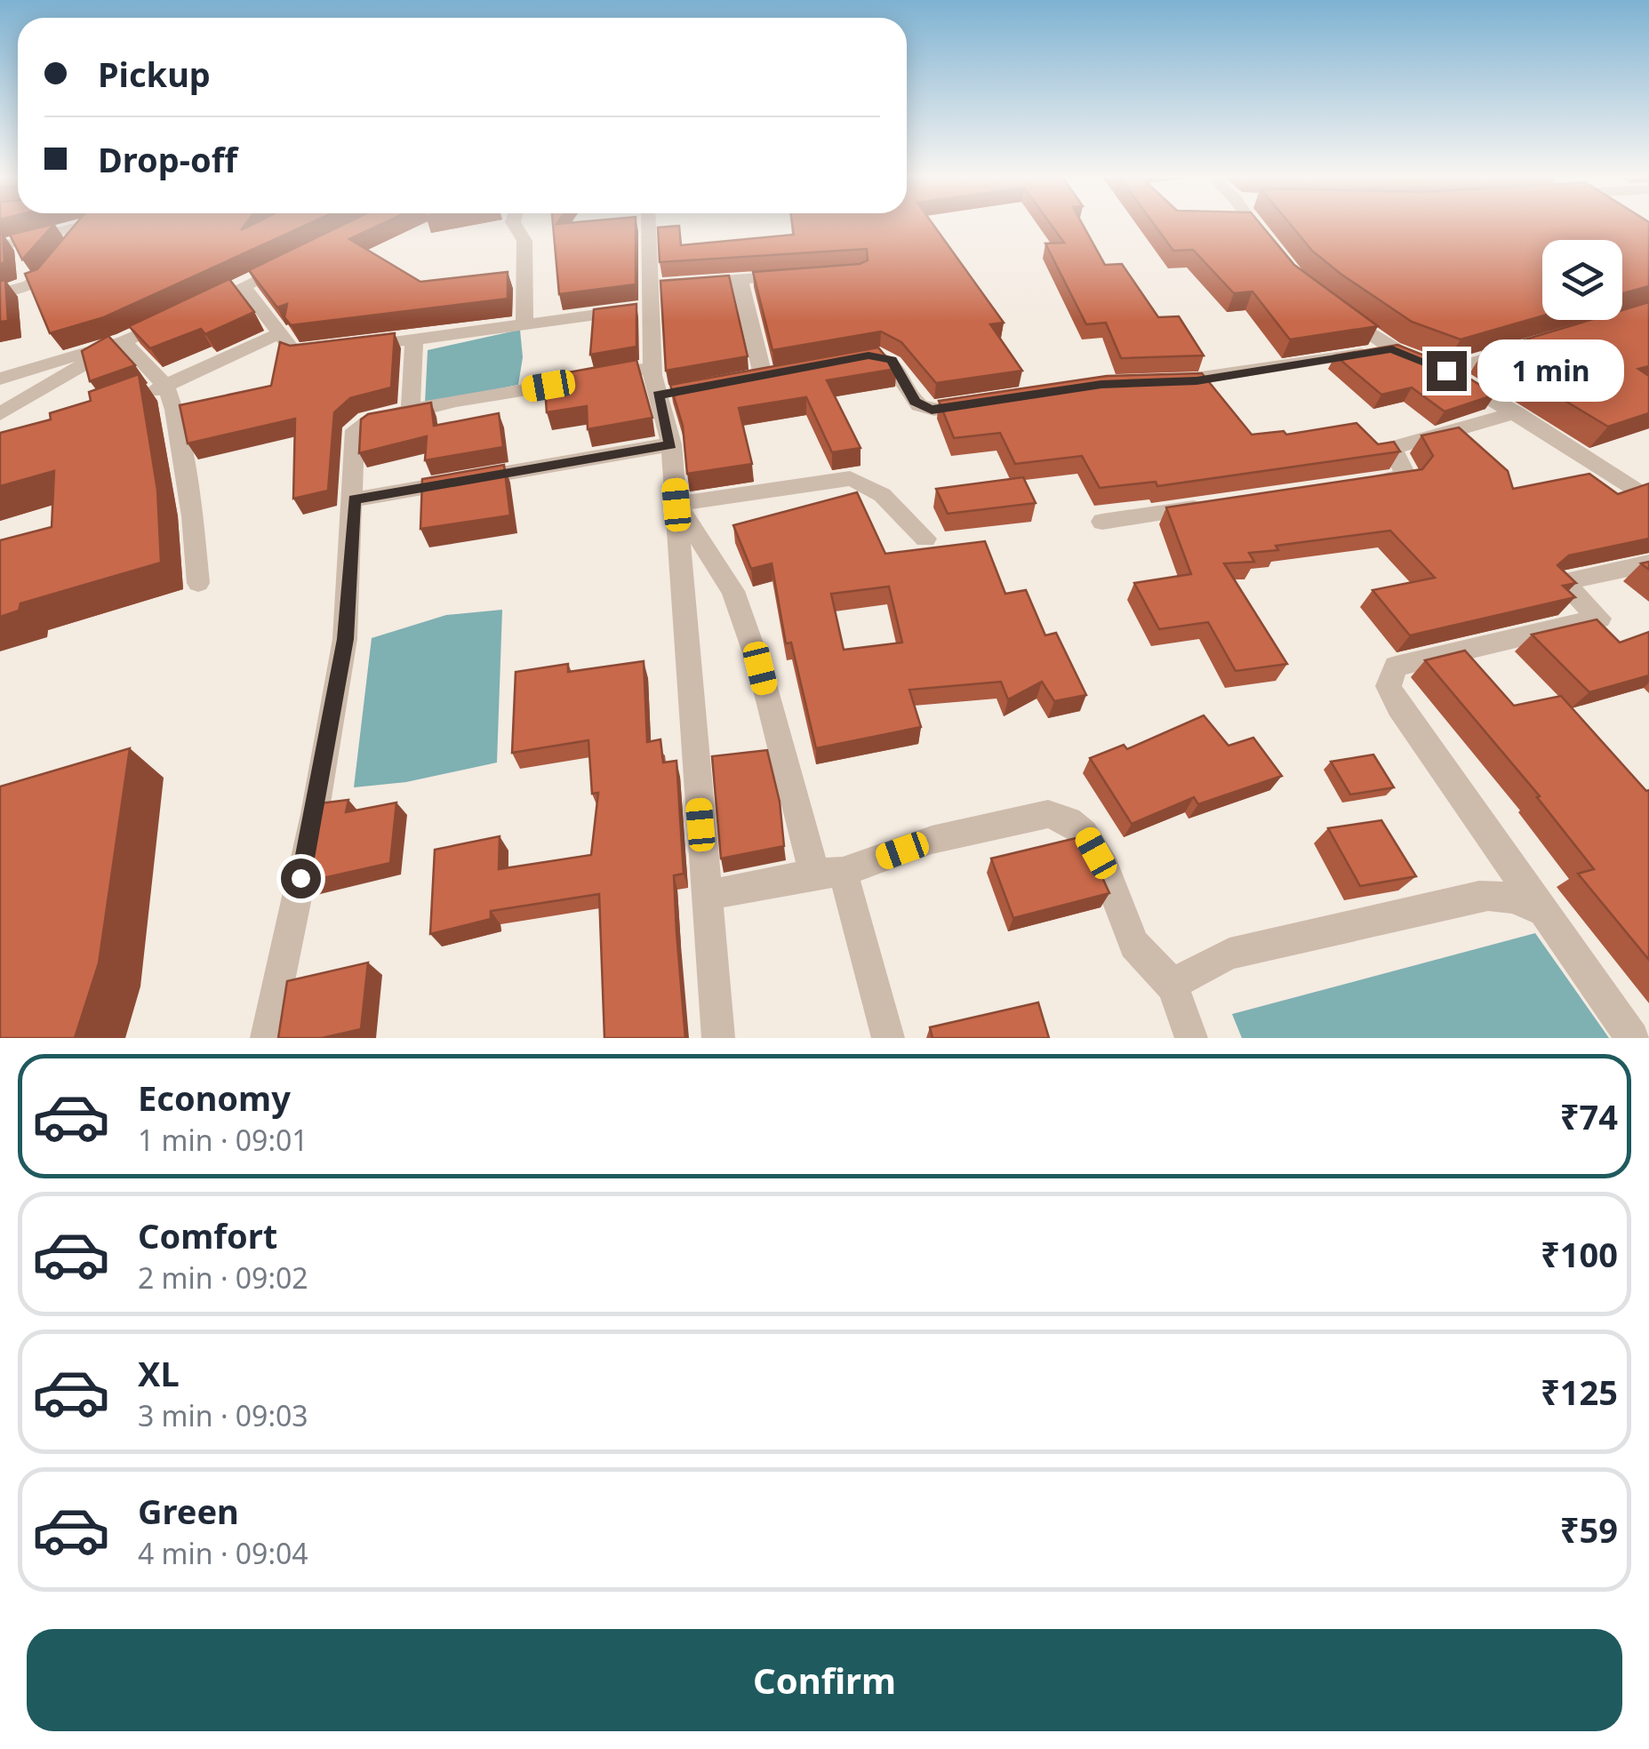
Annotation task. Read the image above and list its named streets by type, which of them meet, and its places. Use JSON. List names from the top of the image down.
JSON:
{
  "page": {
    "banner": ["Pickup", "Drop-off"],
    "bubble": "1 min",
    "list": [
      {
        "name": "Economy",
        "note": "1 min · 09:01",
        "value": "₹74"
      },
      {
        "name": "Comfort",
        "note": "2 min · 09:02",
        "value": "₹100"
      },
      {
        "name": "XL",
        "note": "3 min · 09:03",
        "value": "₹125"
      },
      {
        "name": "Green",
        "note": "4 min · 09:04",
        "value": "₹59"
      }
    ],
    "buttons": "Confirm"
  }
}
